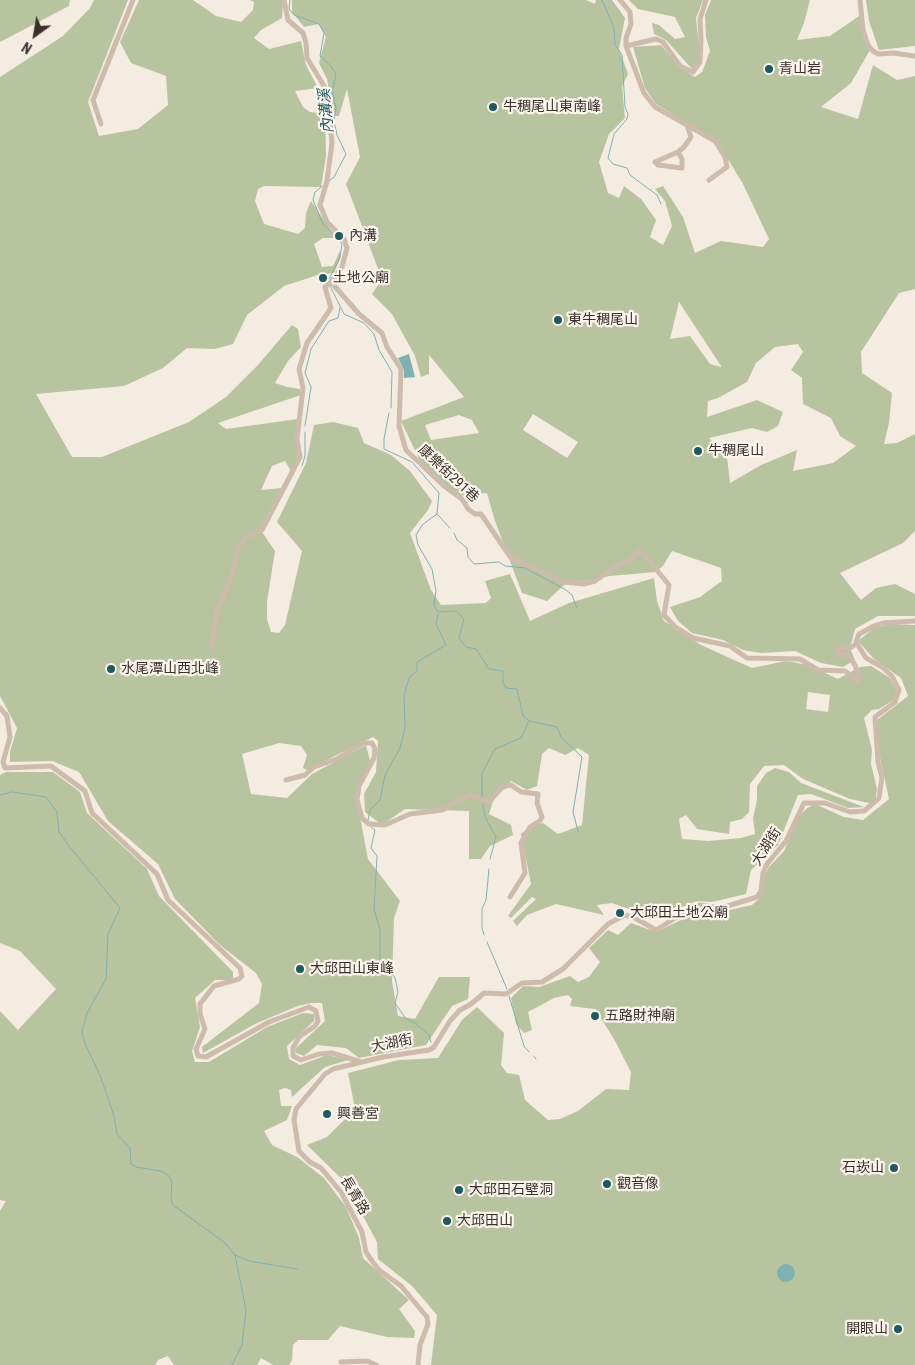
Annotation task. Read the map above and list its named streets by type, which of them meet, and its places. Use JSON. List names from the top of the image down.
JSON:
{
  "streets": {
    "street": ["康樂街291巷", "大湖街", "長青路"]
  },
  "crossings": [
    ["康樂街291巷", "大湖街"],
    ["大湖街", "長青路"]
  ],
  "water": ["內溝溪"],
  "places": [
    "青山岩",
    "牛稠尾山東南峰",
    "內溝",
    "土地公廟",
    "東牛稠尾山",
    "牛稠尾山",
    "水尾潭山西北峰",
    "大邱田土地公廟",
    "大邱田山東峰",
    "五路財神廟",
    "興善宮",
    "石崁山",
    "觀音像",
    "大邱田石壁洞",
    "大邱田山",
    "開眼山"
  ],
  "north": "bottom left"
}
